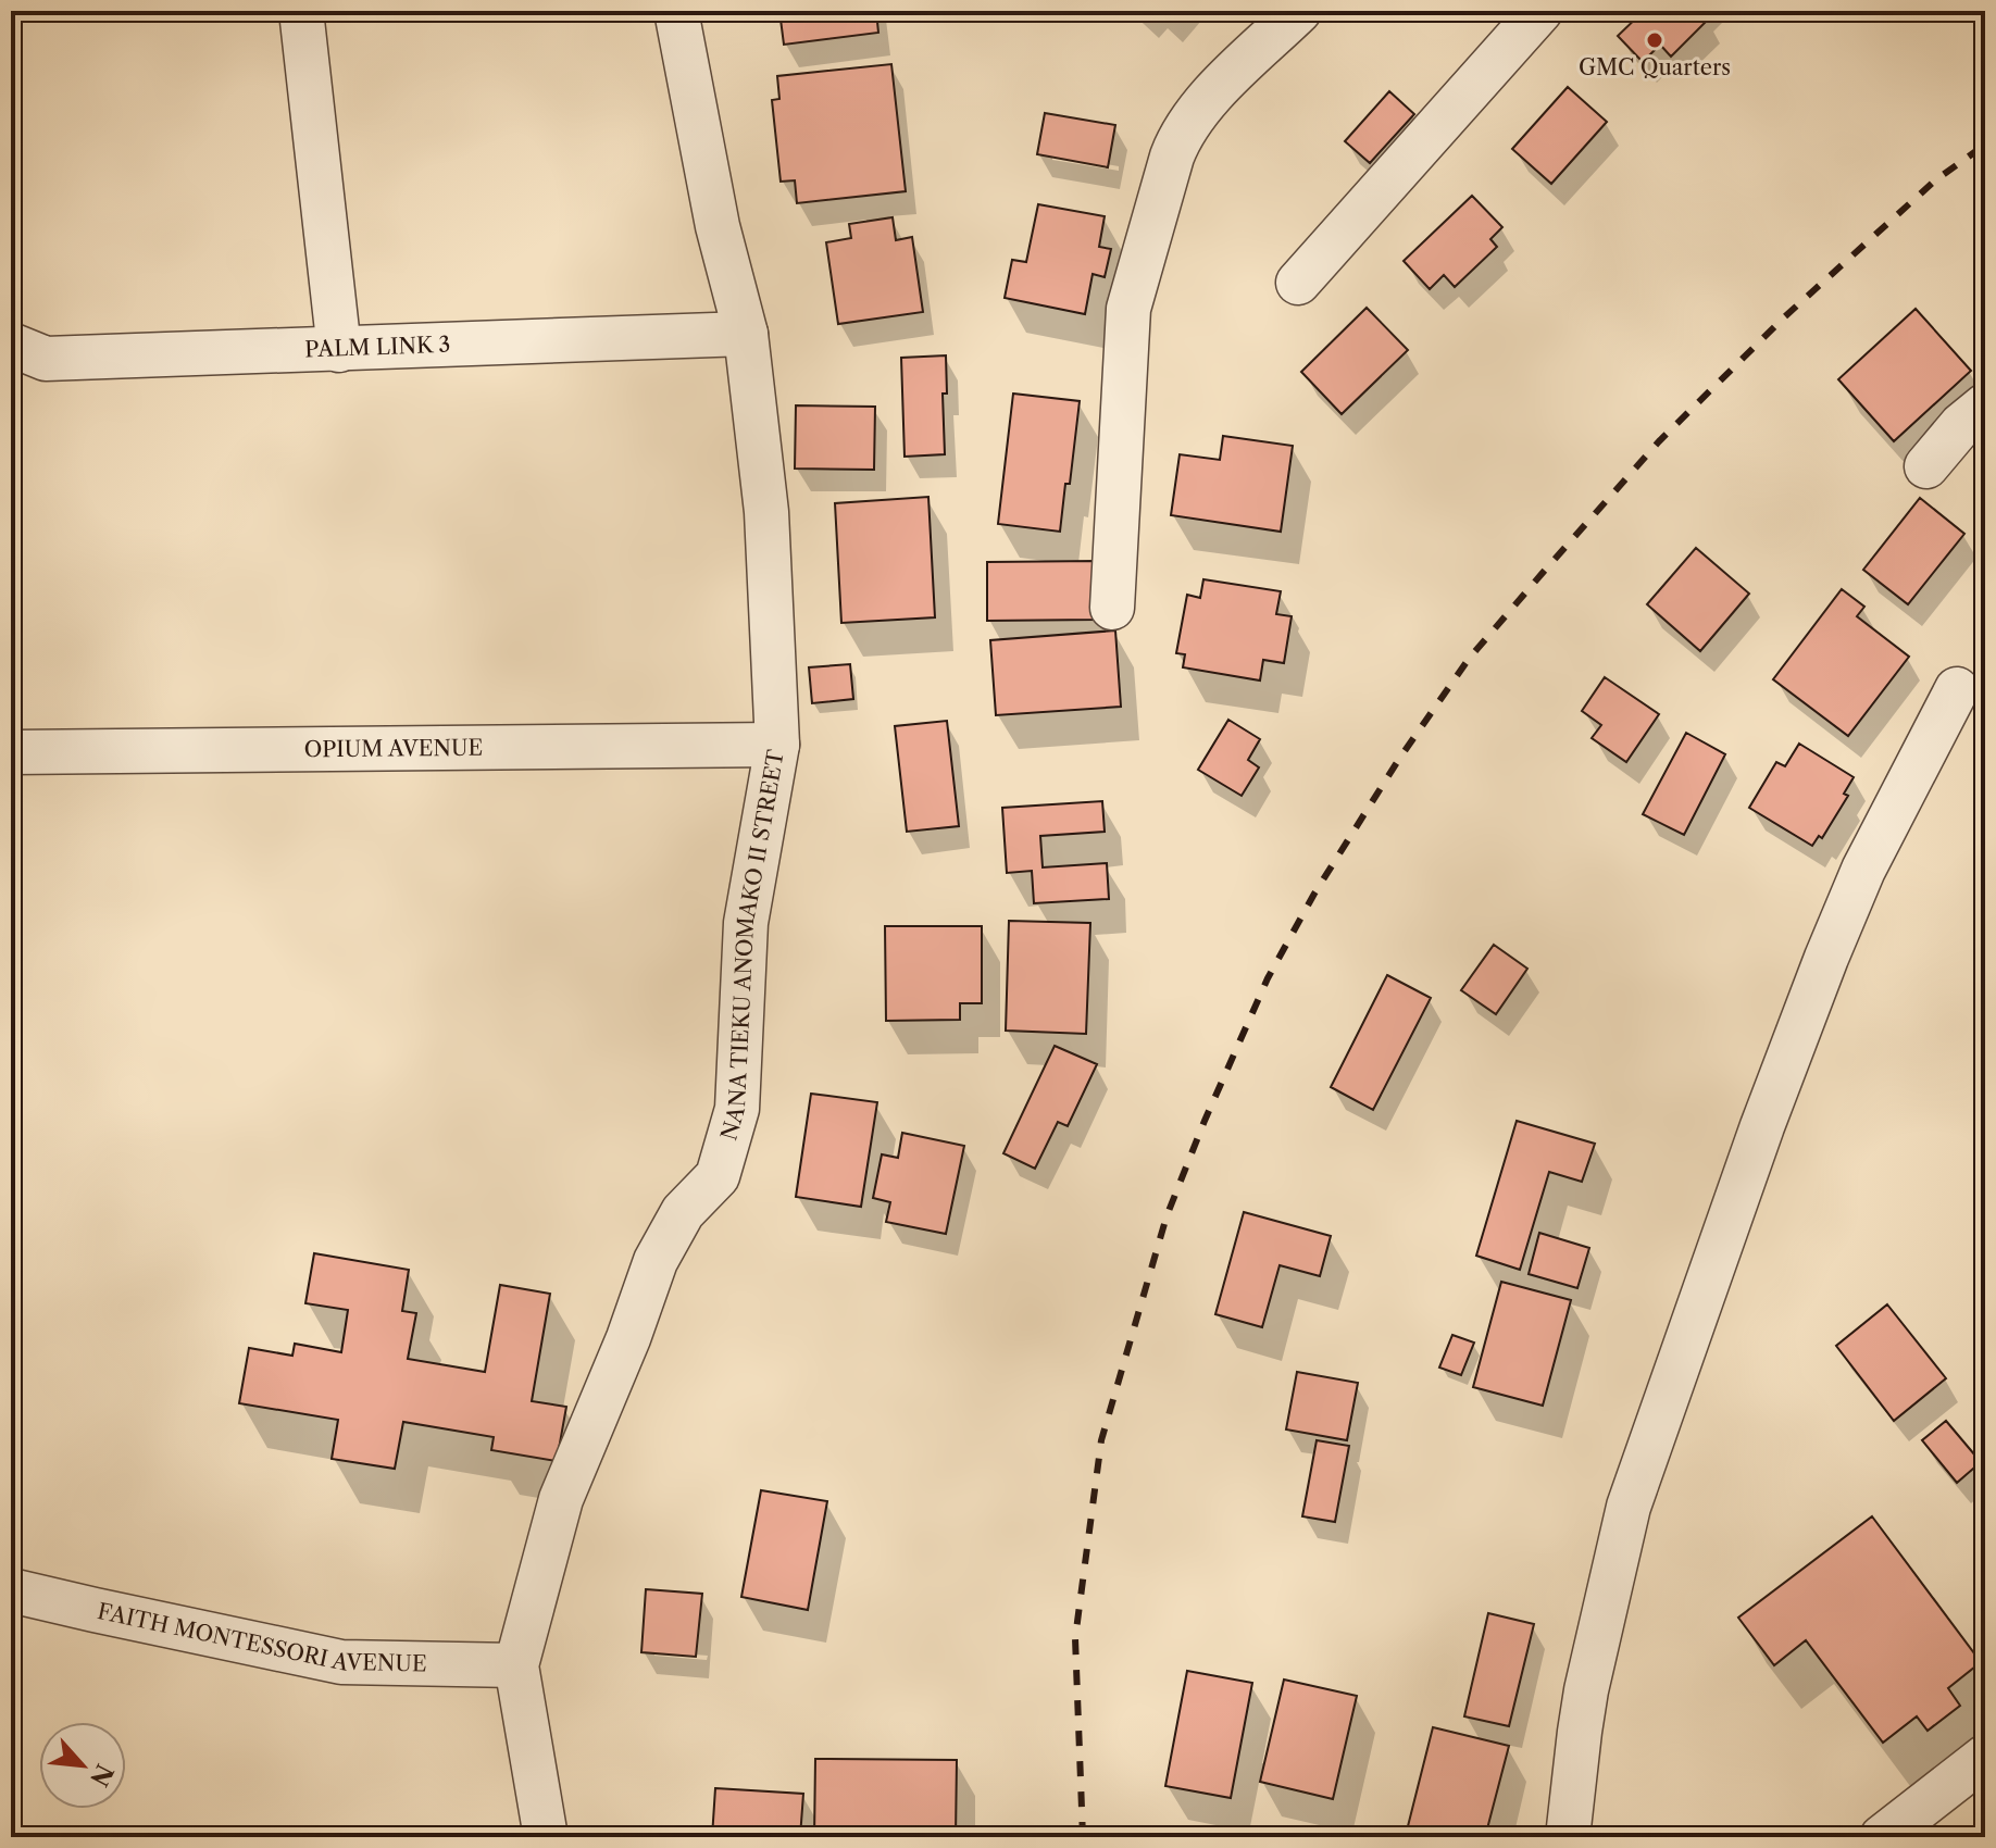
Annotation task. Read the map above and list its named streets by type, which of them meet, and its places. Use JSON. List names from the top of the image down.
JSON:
{
  "streets": {
    "street": [
      "PALM LINK 3",
      "OPIUM AVENUE",
      "NANA TIEKU ANOMAKO II STREET",
      "FAITH MONTESSORI AVENUE"
    ]
  },
  "crossings": [
    ["PALM LINK 3", "NANA TIEKU ANOMAKO II STREET"],
    ["OPIUM AVENUE", "NANA TIEKU ANOMAKO II STREET"],
    ["NANA TIEKU ANOMAKO II STREET", "FAITH MONTESSORI AVENUE"]
  ],
  "places": ["GMC Quarters"],
  "north": "bottom right"
}
